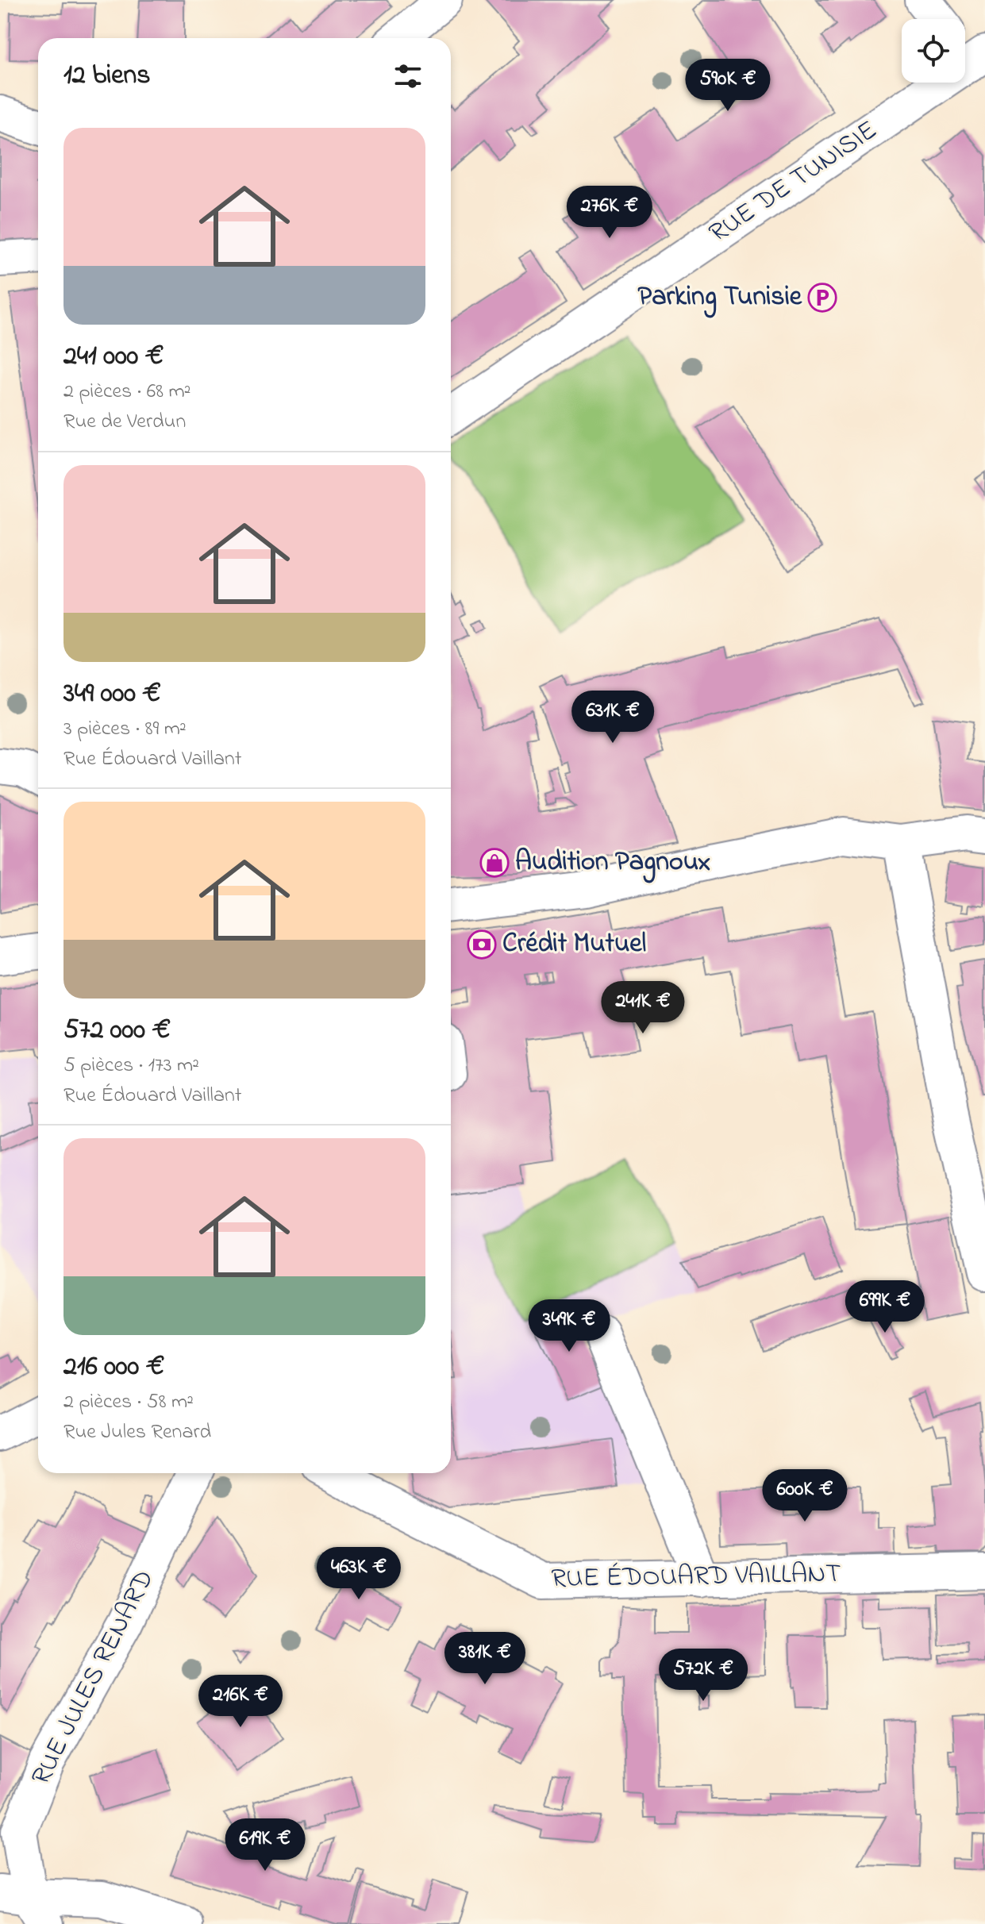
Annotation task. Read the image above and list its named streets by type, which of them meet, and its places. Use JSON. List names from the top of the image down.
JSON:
{
  "streets": {
    "street": ["RUE DE TUNISIE", "RUE ÉDOUARD VAILLANT", "RUE JULES RENARD"]
  },
  "places": {
    "parking": ["Parking Tunisie"],
    "shop": ["Audition Pagnoux"],
    "bank": ["Crédit Mutuel"]
  },
  "page": {
    "heading": "12 biens",
    "price": [
      "590K €",
      "276K €",
      "631K €",
      "241K €",
      "699K €",
      "349K €",
      "600K €",
      "463K €",
      "381K €",
      "572K €",
      "216K €",
      "619K €"
    ],
    "list": [
      {
        "name": "241 000 €",
        "note": "2 pièces · 68 m² · Rue de Verdun"
      },
      {
        "name": "349 000 €",
        "note": "3 pièces · 89 m² · Rue Édouard Vaillant"
      },
      {
        "name": "572 000 €",
        "note": "5 pièces · 173 m² · Rue Édouard Vaillant"
      },
      {
        "name": "216 000 €",
        "note": "2 pièces · 58 m² · Rue Jules Renard"
      }
    ]
  }
}
